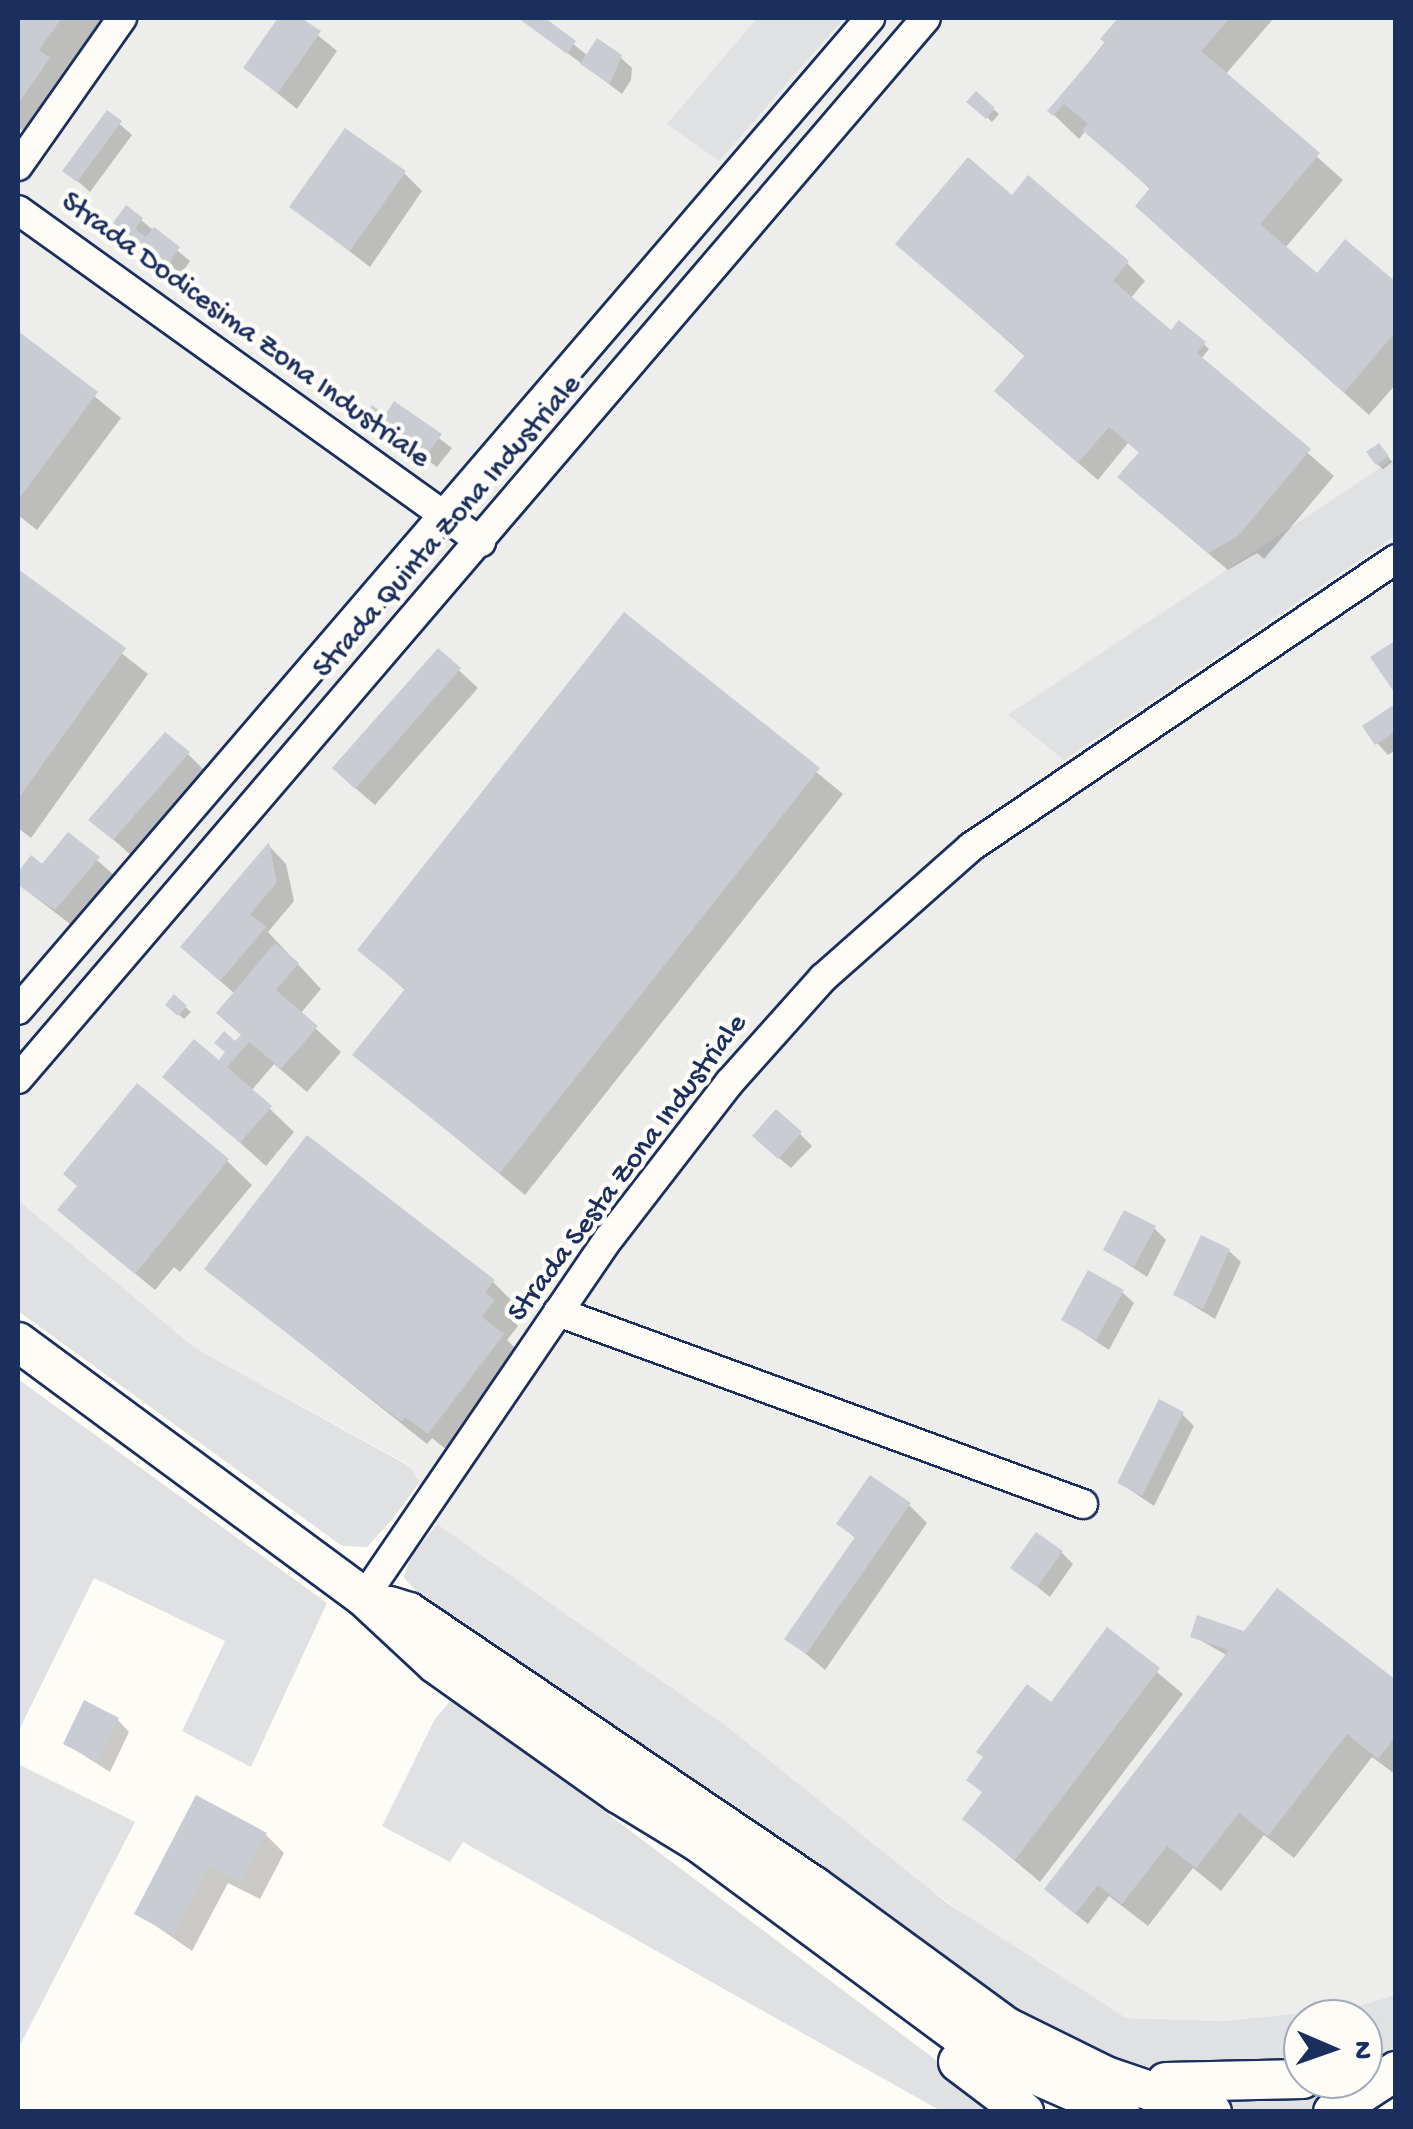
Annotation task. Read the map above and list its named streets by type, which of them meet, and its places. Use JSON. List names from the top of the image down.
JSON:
{
  "streets": {
    "street": ["Strada Dodicesima Zona Industriale", "Strada Quinta Zona Industriale", "Strada Sesta Zona Industriale"]
  },
  "crossings": [
    ["Strada Dodicesima Zona Industriale", "Strada Quinta Zona Industriale"]
  ],
  "north": "right"
}
